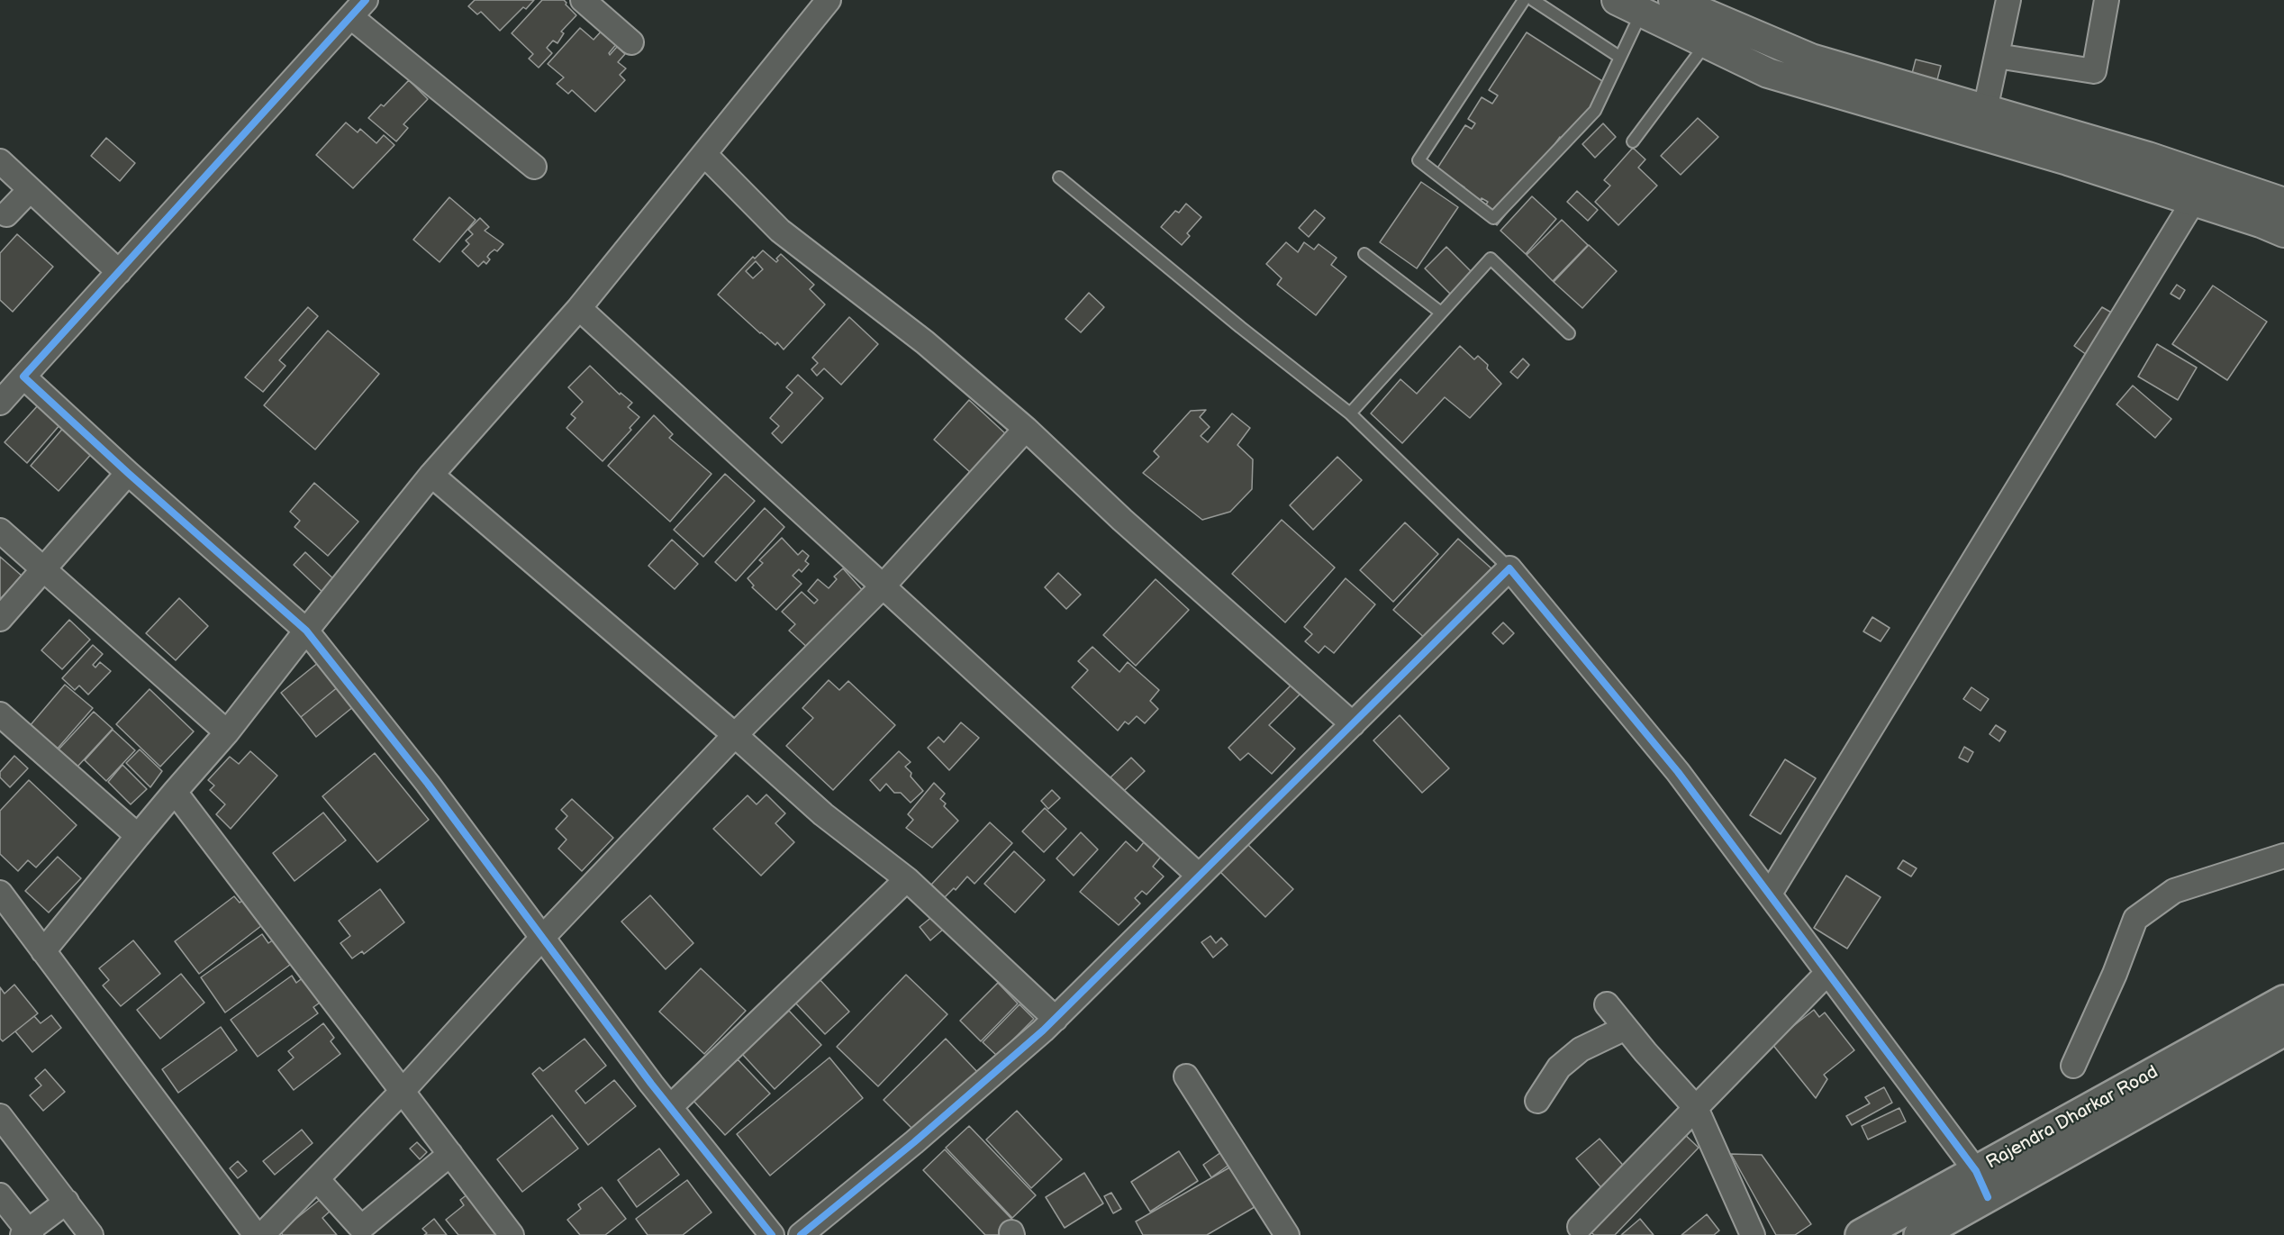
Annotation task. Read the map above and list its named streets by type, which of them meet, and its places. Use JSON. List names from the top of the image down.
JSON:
{
  "streets": {
    "main road": ["Rajendra Dharkar Road"]
  }
}
